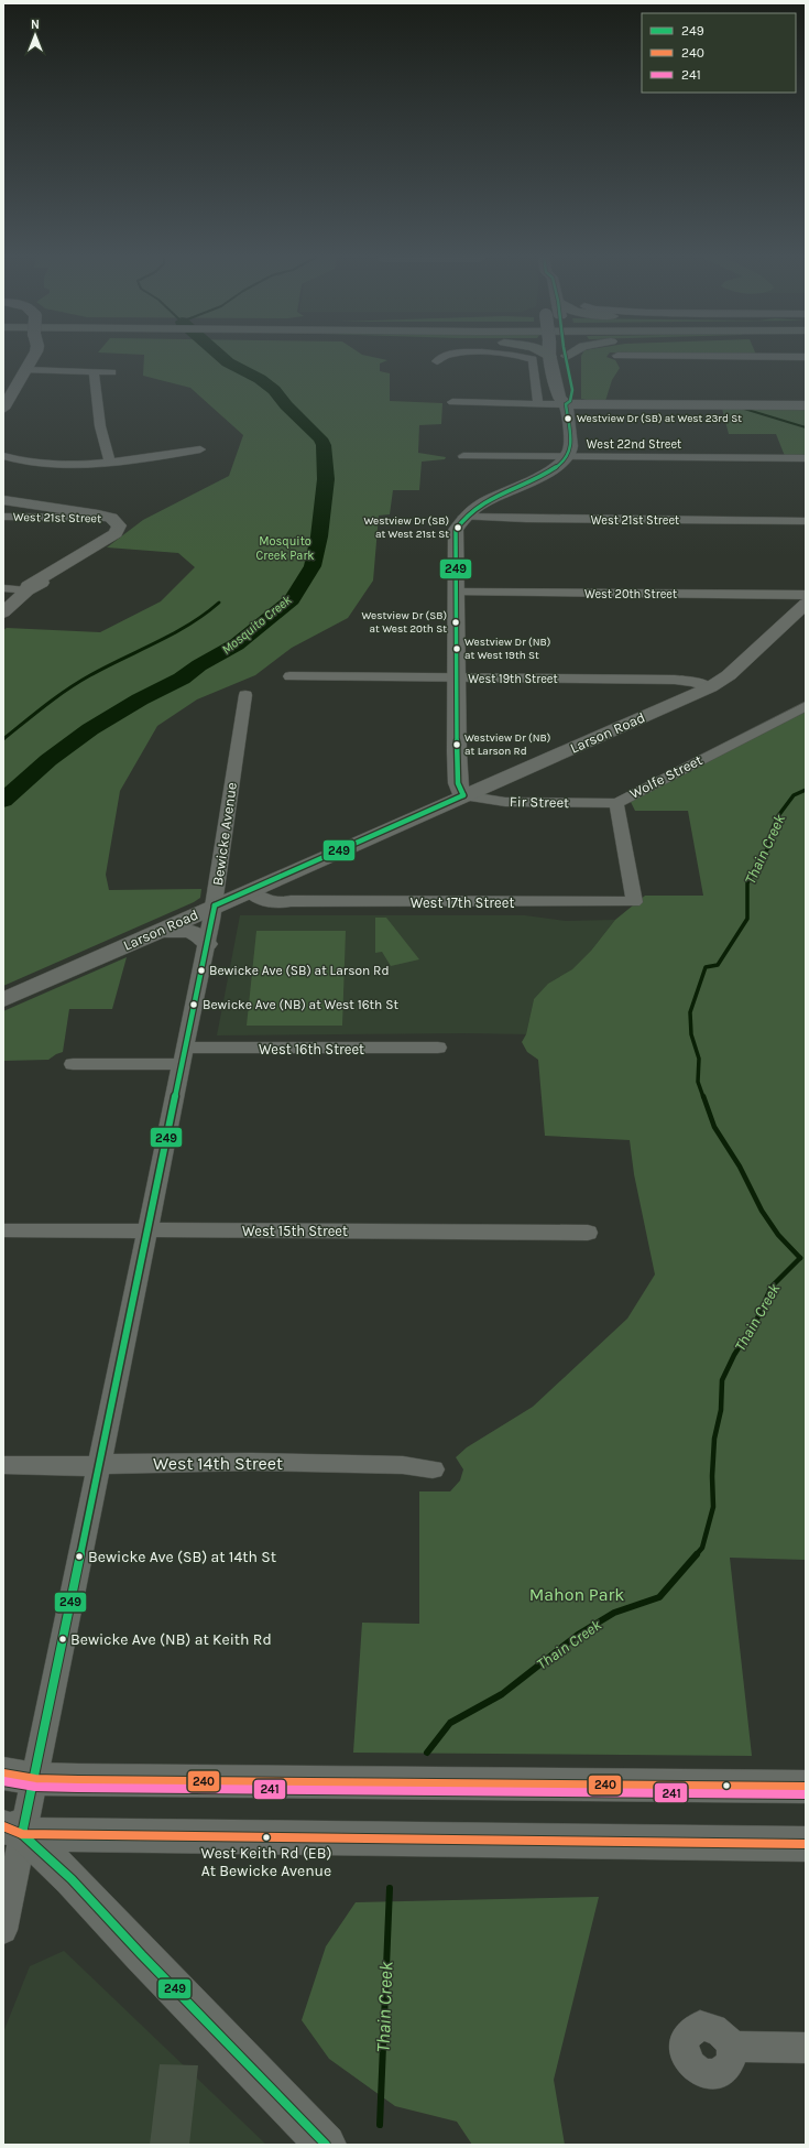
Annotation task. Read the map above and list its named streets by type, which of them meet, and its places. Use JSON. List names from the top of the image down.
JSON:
{
  "streets": {
    "main road": ["Larson Road"],
    "street": [
      "West 22nd Street",
      "West 21st Street",
      "West 20th Street",
      "West 19th Street",
      "Wolfe Street",
      "Fir Street",
      "Bewicke Avenue",
      "West 17th Street",
      "West 16th Street",
      "West 15th Street",
      "West 14th Street"
    ]
  },
  "crossings": [
    ["West 20th Street", "Larson Road"],
    ["West 19th Street", "Larson Road"],
    ["Larson Road", "Fir Street"],
    ["Larson Road", "Bewicke Avenue"],
    ["Larson Road", "West 17th Street"],
    ["Wolfe Street", "Fir Street"],
    ["Wolfe Street", "West 17th Street"],
    ["Bewicke Avenue", "West 16th Street"],
    ["Bewicke Avenue", "West 15th Street"],
    ["Bewicke Avenue", "West 14th Street"]
  ],
  "water": ["Mosquito Creek", "Thain Creek"],
  "parks": ["Mosquito Creek Park", "Mahon Park"],
  "places": [
    "Westview Dr (SB) at West 23rd St",
    "Westview Dr (SB) at West 21st St",
    "Westview Dr (SB) at West 20th St",
    "Westview Dr (NB) at West 19th St",
    "Westview Dr (NB) at Larson Rd",
    "Bewicke Ave (SB) at Larson Rd",
    "Bewicke Ave (NB) at West 16th St",
    "Bewicke Ave (SB) at 14th St",
    "Bewicke Ave (NB) at Keith Rd",
    "West Keith Rd (EB) At Bewicke Avenue"
  ],
  "lines": ["transit line 249", "transit line 240", "transit line 241"],
  "legend": ["249", "240", "241"],
  "north": "top"
}
